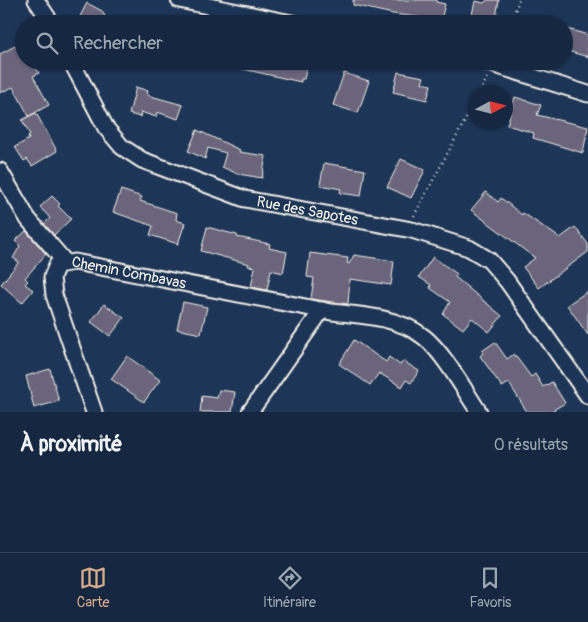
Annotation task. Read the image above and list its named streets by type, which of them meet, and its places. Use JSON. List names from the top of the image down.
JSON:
{
  "streets": {
    "street": ["Rue des Sapotes", "Chemin Combavas"]
  },
  "north": "right",
  "page": {
    "search": "Rechercher",
    "heading": ["À proximité", "0 résultats"],
    "nav": ["Carte", "Itinéraire", "Favoris"]
  }
}
